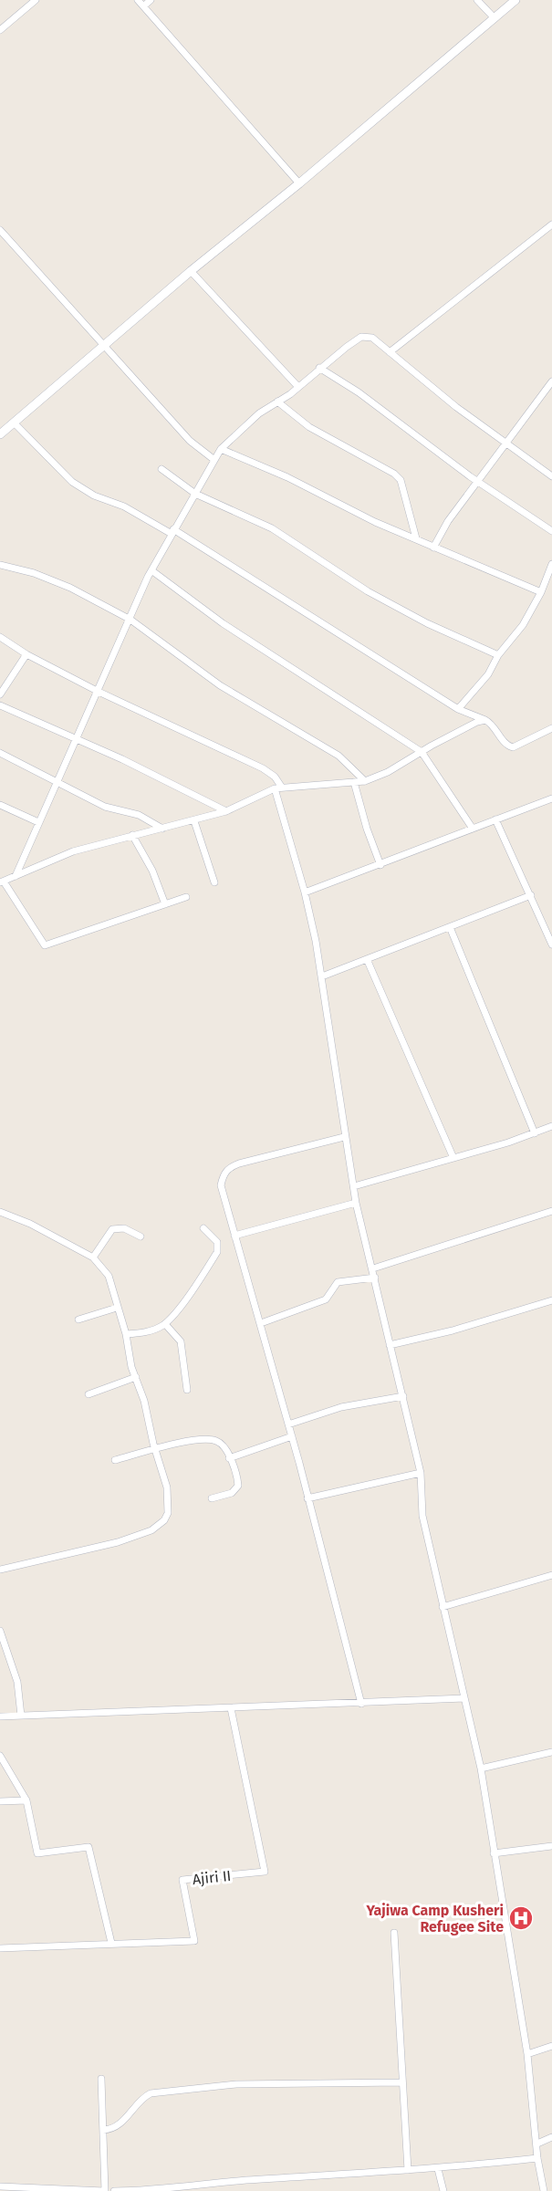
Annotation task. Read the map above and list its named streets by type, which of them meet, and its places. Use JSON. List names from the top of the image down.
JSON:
{
  "streets": {
    "street": ["Ajiri II"]
  },
  "places": {
    "hospital": ["Yajiwa Camp Kusheri Refugee Site"]
  }
}
